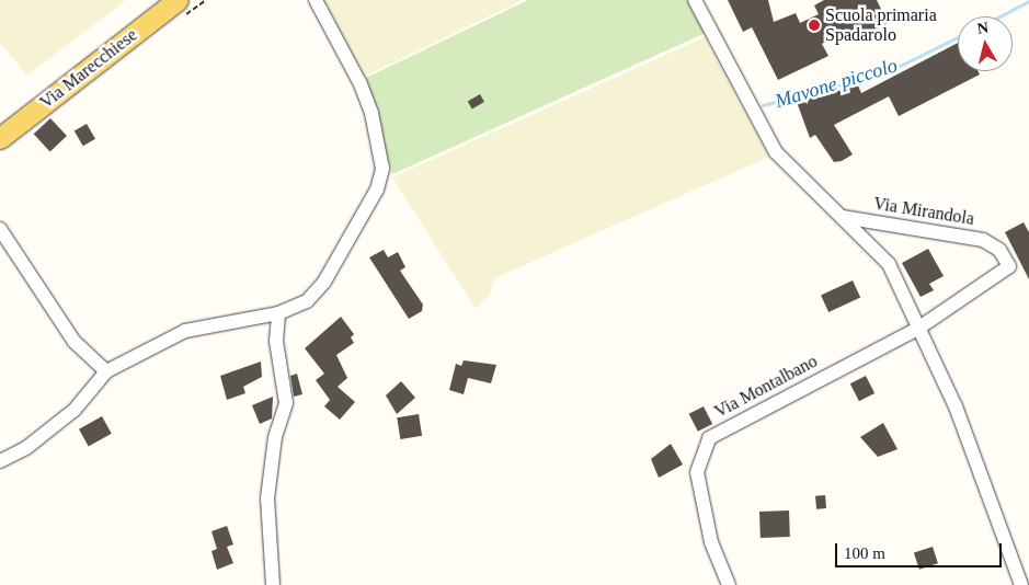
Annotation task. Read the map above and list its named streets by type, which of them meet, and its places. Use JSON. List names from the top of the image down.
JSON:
{
  "streets": {
    "main road": ["Via Marecchiese"],
    "street": ["Via Mirandola", "Via Montalbano"]
  },
  "crossings": [
    ["Via Mirandola", "Via Montalbano"]
  ],
  "water": ["Mavone piccolo"],
  "places": ["Scuola primaria Spadarolo"],
  "scale_bar": "100 m",
  "north": "top"
}
